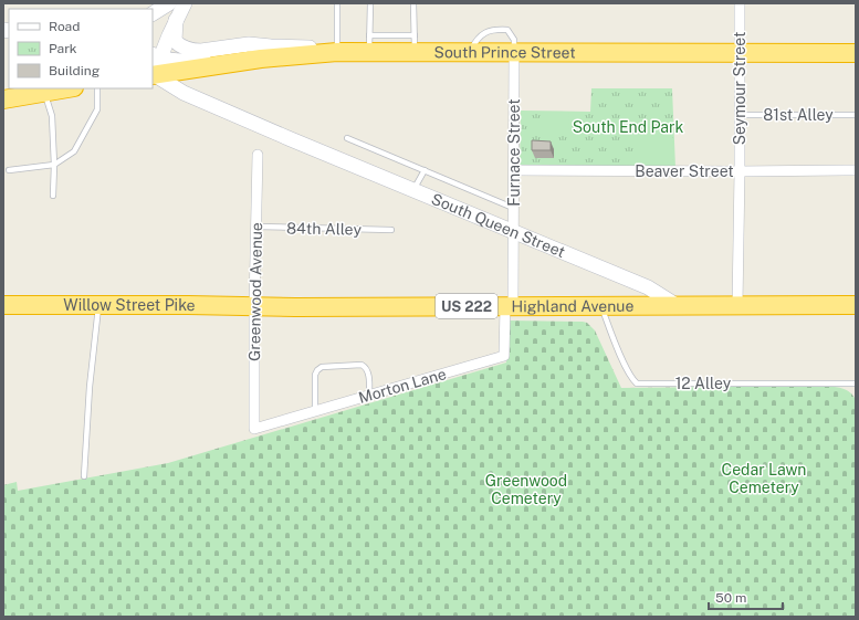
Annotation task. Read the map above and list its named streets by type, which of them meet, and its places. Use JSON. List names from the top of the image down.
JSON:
{
  "streets": {
    "highway": [
      "South Prince Street",
      "Willow Street Pike",
      "US 222",
      "Highland Avenue"
    ],
    "main road": ["South Queen Street"],
    "street": [
      "Seymour Street",
      "Furnace Street",
      "Beaver Street",
      "Greenwood Avenue",
      "Morton Lane"
    ],
    "lane": ["81st Alley", "84th Alley", "12 Alley"]
  },
  "crossings": [
    ["South Prince Street", "Seymour Street"],
    ["South Prince Street", "Furnace Street"],
    ["South Prince Street", "South Queen Street"],
    ["Seymour Street", "81st Alley"],
    ["Seymour Street", "Beaver Street"],
    ["Seymour Street", "US 222"],
    ["Furnace Street", "Beaver Street"],
    ["Furnace Street", "South Queen Street"],
    ["Furnace Street", "Highland Avenue"],
    ["Furnace Street", "Morton Lane"],
    ["South Queen Street", "US 222"],
    ["South Queen Street", "Highland Avenue"],
    ["84th Alley", "Greenwood Avenue"],
    ["Greenwood Avenue", "Willow Street Pike"],
    ["Greenwood Avenue", "Highland Avenue"],
    ["Greenwood Avenue", "Morton Lane"],
    ["Willow Street Pike", "Highland Avenue"],
    ["US 222", "Highland Avenue"],
    ["Highland Avenue", "12 Alley"],
    ["Highland Avenue", "Morton Lane"]
  ],
  "parks": ["South End Park", "Cedar Lawn Cemetery", "Greenwood Cemetery"],
  "legend": ["Road", "Park", "Building"],
  "scale_bar": "50 m"
}
